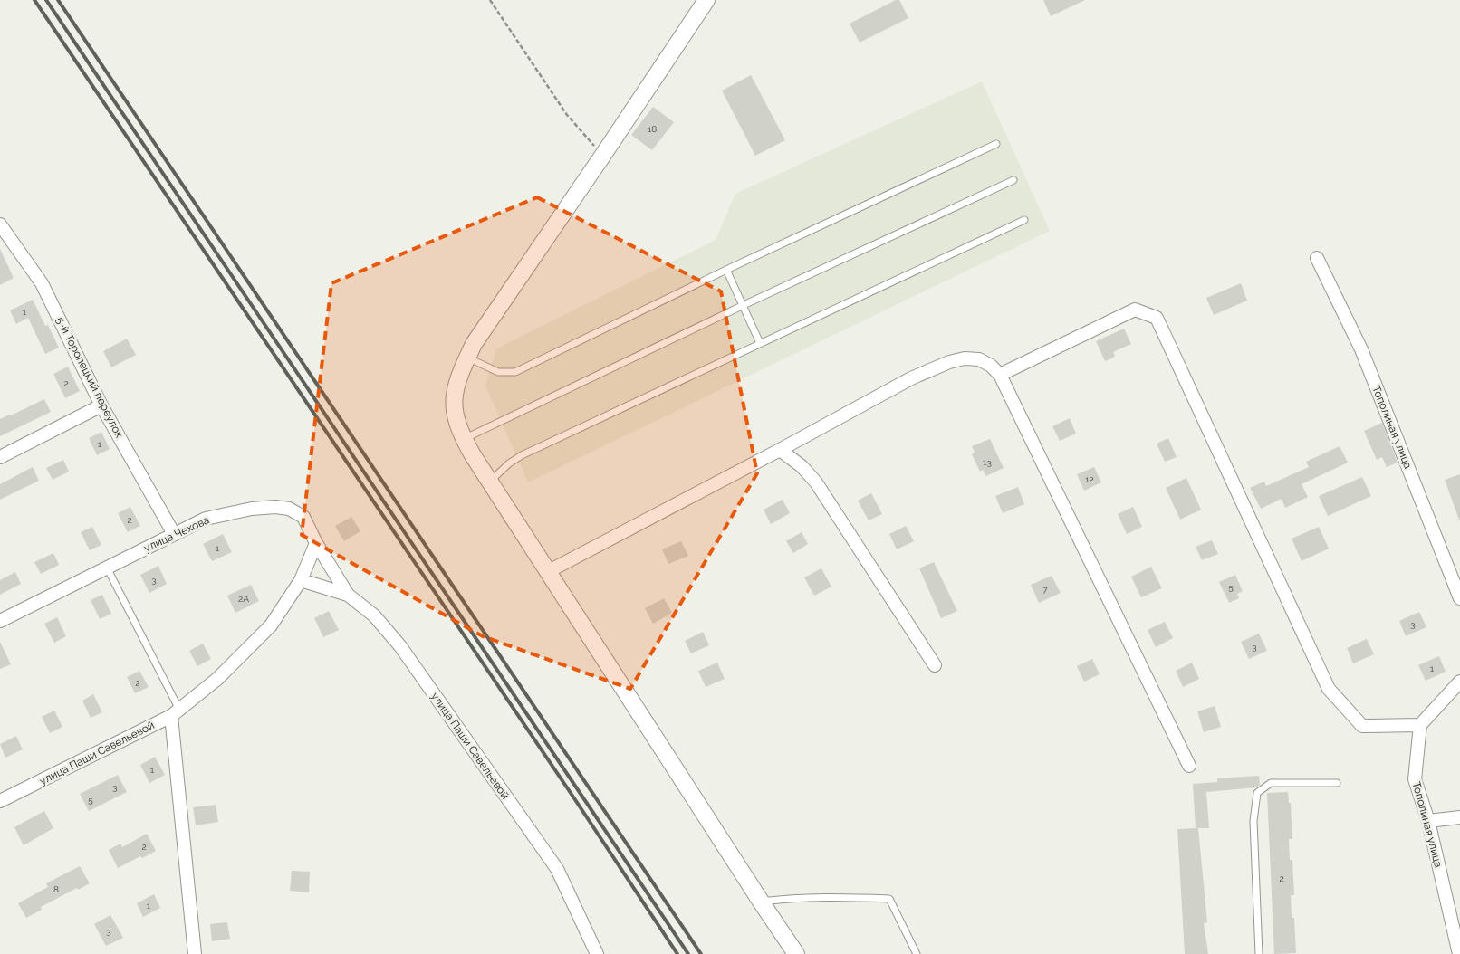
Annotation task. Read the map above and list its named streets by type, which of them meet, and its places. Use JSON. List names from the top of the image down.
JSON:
{
  "streets": {
    "street": [
      "5-й Торопецкий переулок",
      "Тополиная улица",
      "улица Чехова",
      "улица Паши Савельевой"
    ]
  },
  "crossings": [
    ["5-й Торопецкий переулок", "улица Чехова"],
    ["улица Чехова", "улица Паши Савельевой"]
  ],
  "house_numbers": [
    "18",
    "1",
    "2",
    "1",
    "13",
    "12",
    "2",
    "1",
    "3",
    "5",
    "7",
    "2А",
    "3",
    "3",
    "1",
    "2",
    "1",
    "3",
    "5",
    "2",
    "2",
    "8",
    "1",
    "3"
  ]
}
